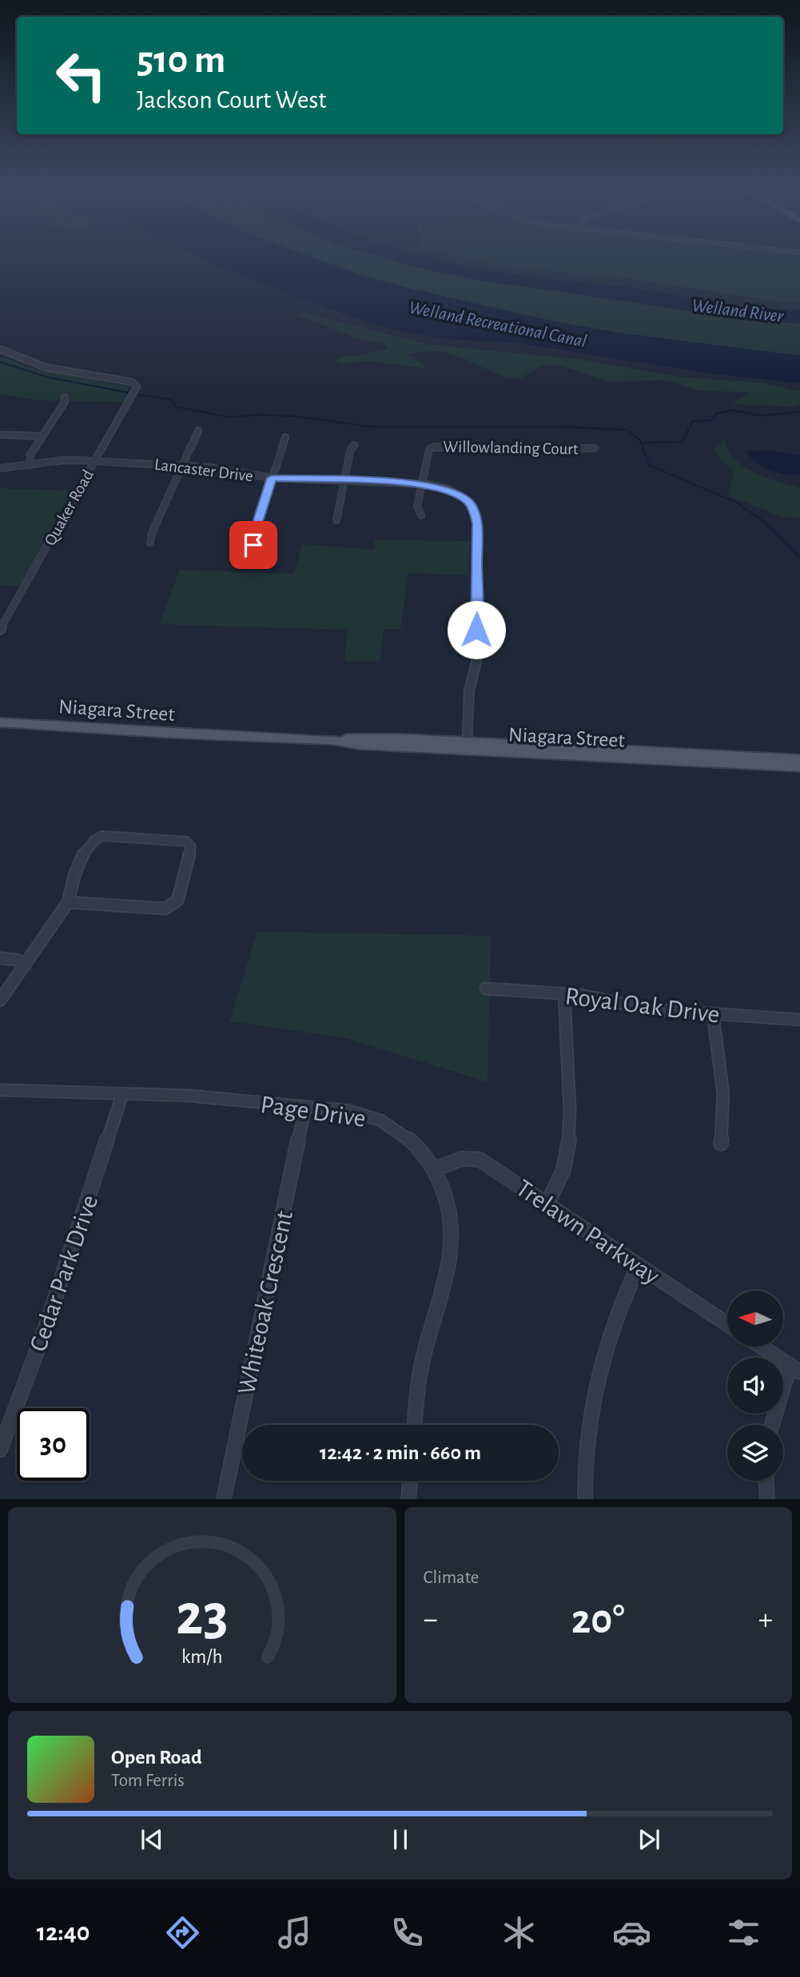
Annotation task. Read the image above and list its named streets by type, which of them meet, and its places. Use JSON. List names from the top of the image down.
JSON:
{
  "streets": {
    "main road": ["Niagara Street"],
    "street": [
      "Willowlanding Court",
      "Lancaster Drive",
      "Quaker Road",
      "Royal Oak Drive",
      "Page Drive",
      "Trelawn Parkway",
      "Cedar Park Drive",
      "Whiteoak Crescent"
    ]
  },
  "crossings": [
    ["Willowlanding Court", "Lancaster Drive"],
    ["Lancaster Drive", "Quaker Road"],
    ["Lancaster Drive", "Niagara Street"],
    ["Page Drive", "Trelawn Parkway"],
    ["Page Drive", "Cedar Park Drive"],
    ["Page Drive", "Whiteoak Crescent"]
  ],
  "water": ["Welland River", "Welland Recreational Canal"],
  "north": "left",
  "page": {
    "turn": ["510 m", "Jackson Court West"],
    "limit": "30",
    "trip": "12:42 · 2 min · 660 m",
    "tile": "Climate",
    "heat": ["−", "20°", "+"],
    "song": ["Open Road", "Tom Ferris"],
    "tabs": "12:40",
    "gauge": ["23", "km/h"]
  }
}
